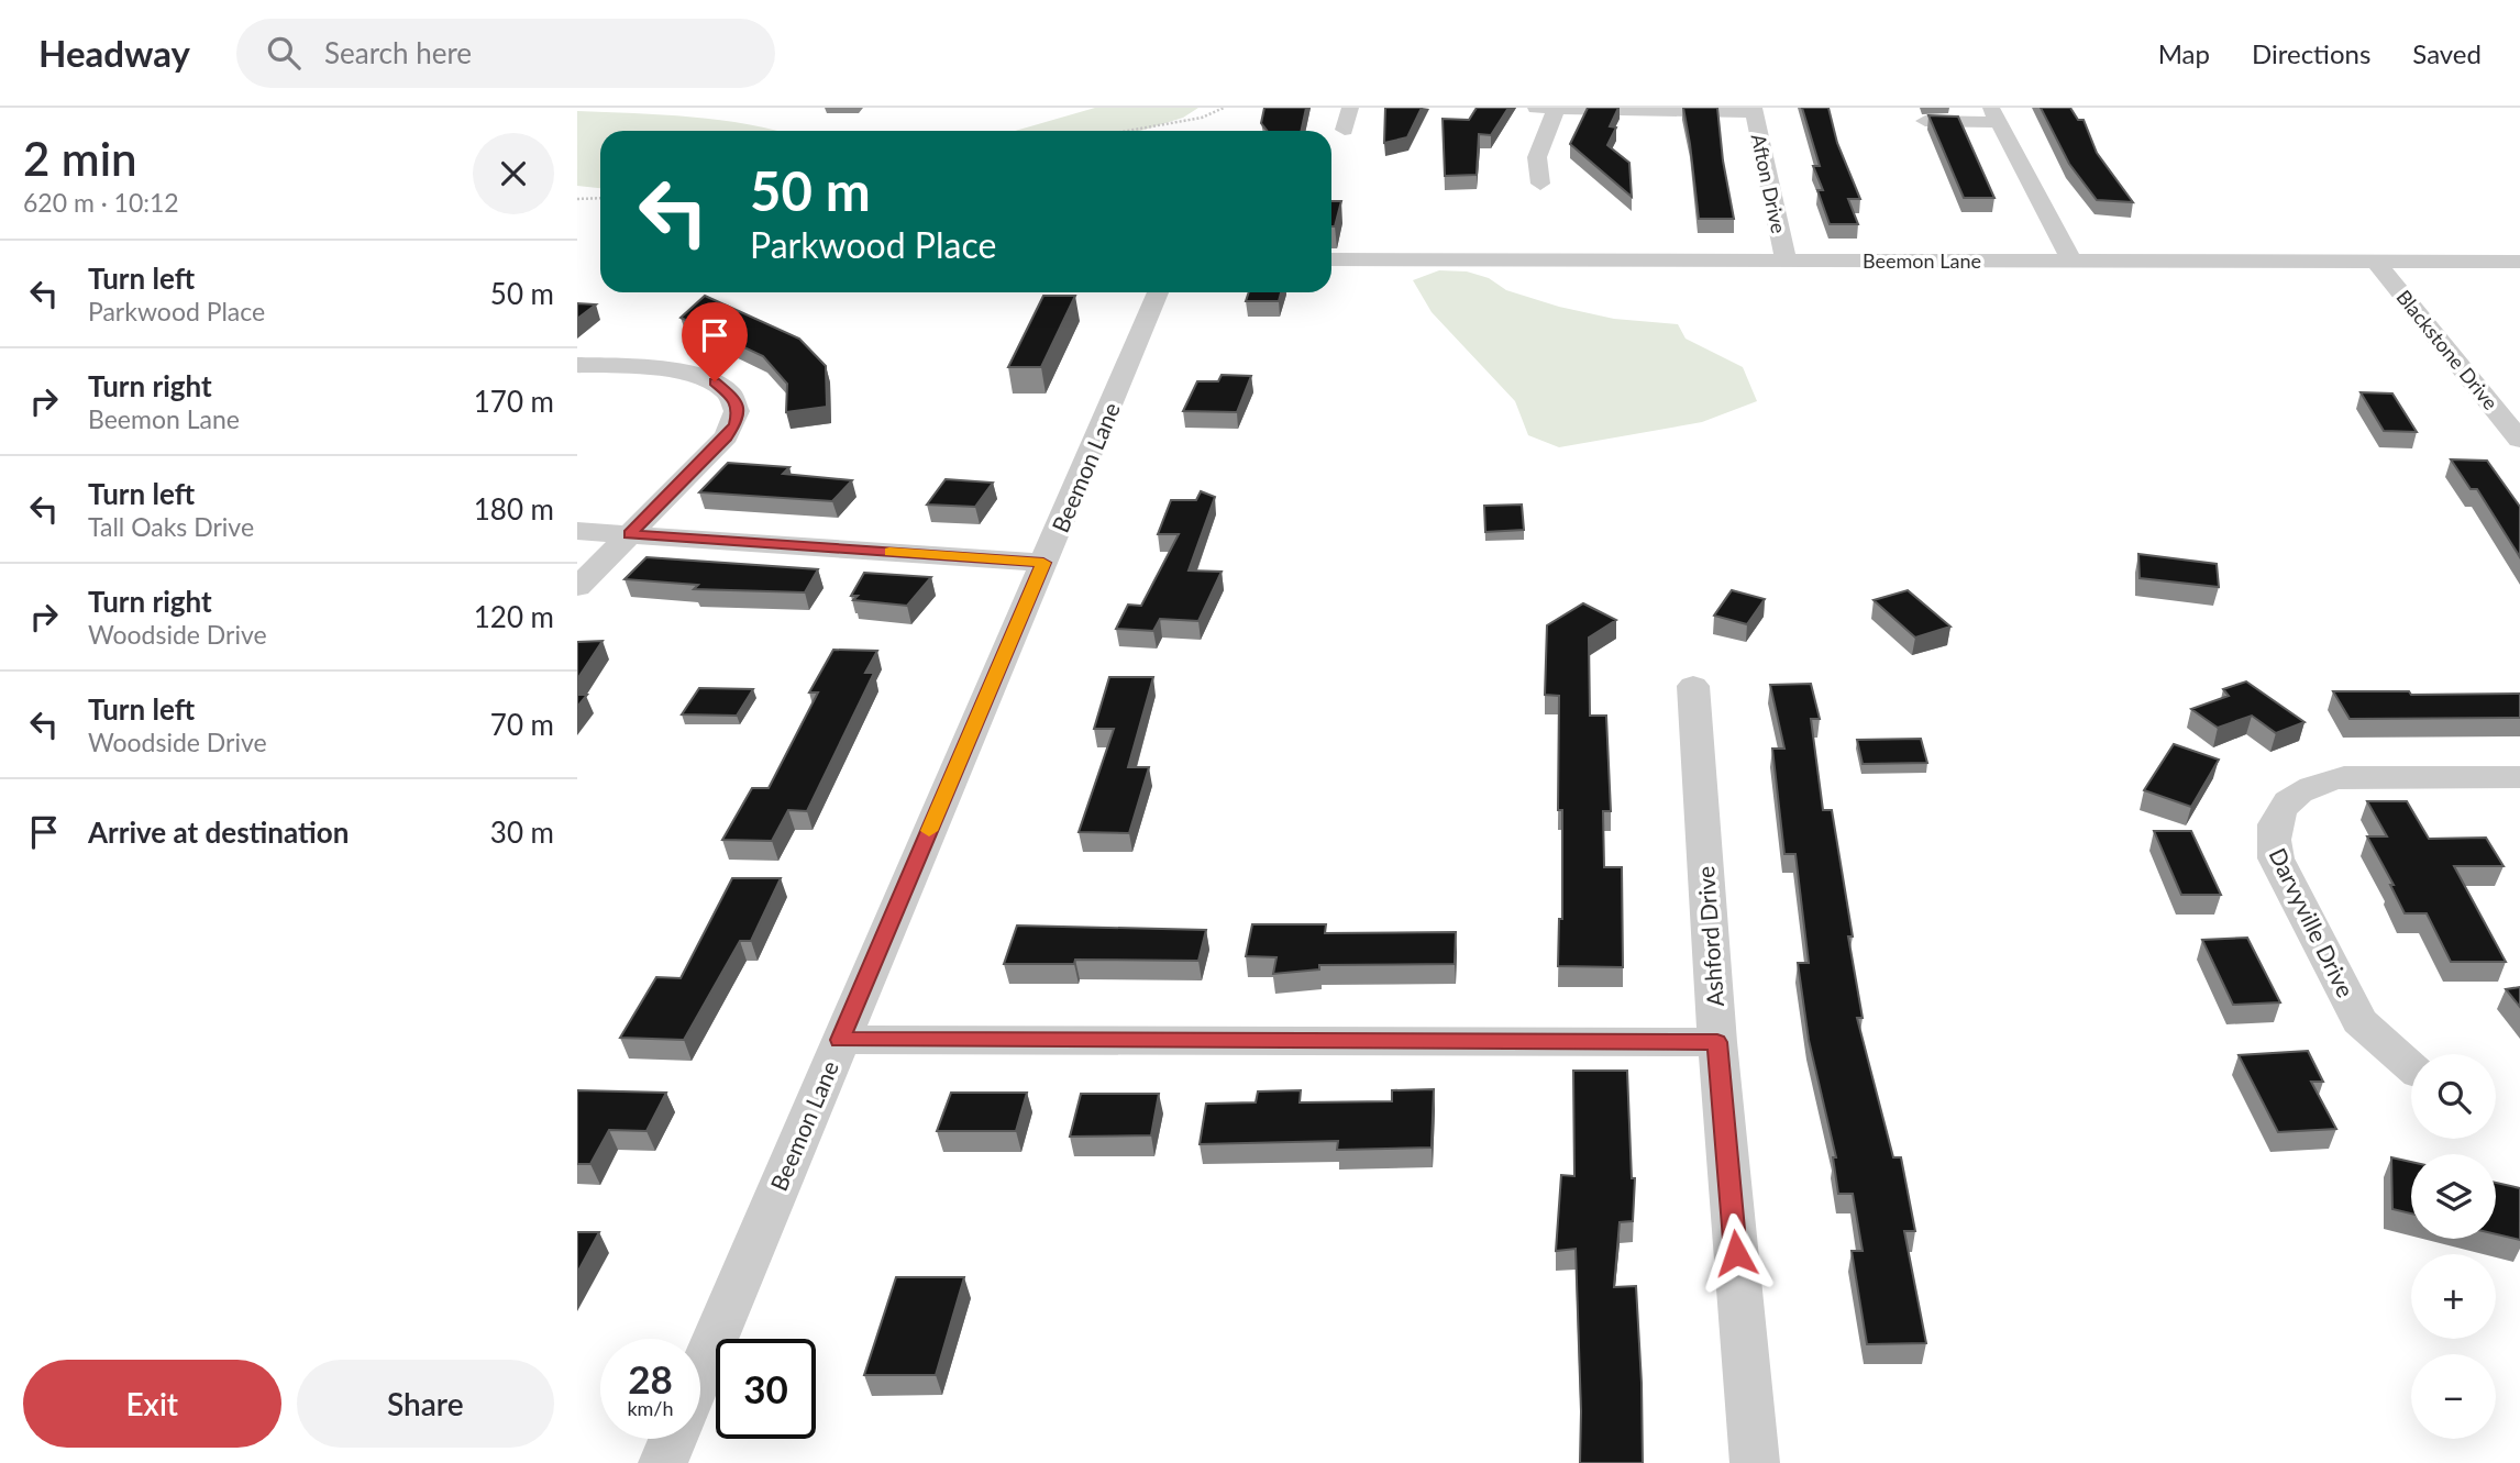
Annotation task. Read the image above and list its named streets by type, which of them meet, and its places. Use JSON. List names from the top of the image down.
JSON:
{
  "streets": {
    "street": [
      "Afton Drive",
      "Beemon Lane",
      "Blackstone Drive",
      "Darvyville Drive",
      "Ashford Drive"
    ]
  },
  "crossings": [
    ["Afton Drive", "Beemon Lane"],
    ["Beemon Lane", "Blackstone Drive"]
  ],
  "page": {
    "header": "Headway",
    "search": "Search here",
    "nav": ["Map", "Directions", "Saved"],
    "heading": ["2 min", "620 m · 10:12"],
    "turn": ["50 m", "Parkwood Place"],
    "list": [
      {
        "name": "Turn left",
        "note": "Parkwood Place",
        "value": "50 m"
      },
      {
        "name": "Turn right",
        "note": "Beemon Lane",
        "value": "170 m"
      },
      {
        "name": "Turn left",
        "note": "Tall Oaks Drive",
        "value": "180 m"
      },
      {
        "name": "Turn right",
        "note": "Woodside Drive",
        "value": "120 m"
      },
      {
        "name": "Turn left",
        "note": "Woodside Drive",
        "value": "70 m"
      },
      {
        "name": "Arrive at destination",
        "value": "30 m"
      }
    ],
    "map_buttons": ["+", "−"],
    "speed": "28 km/h",
    "limit": "30",
    "buttons": ["Exit", "Share"]
  }
}
